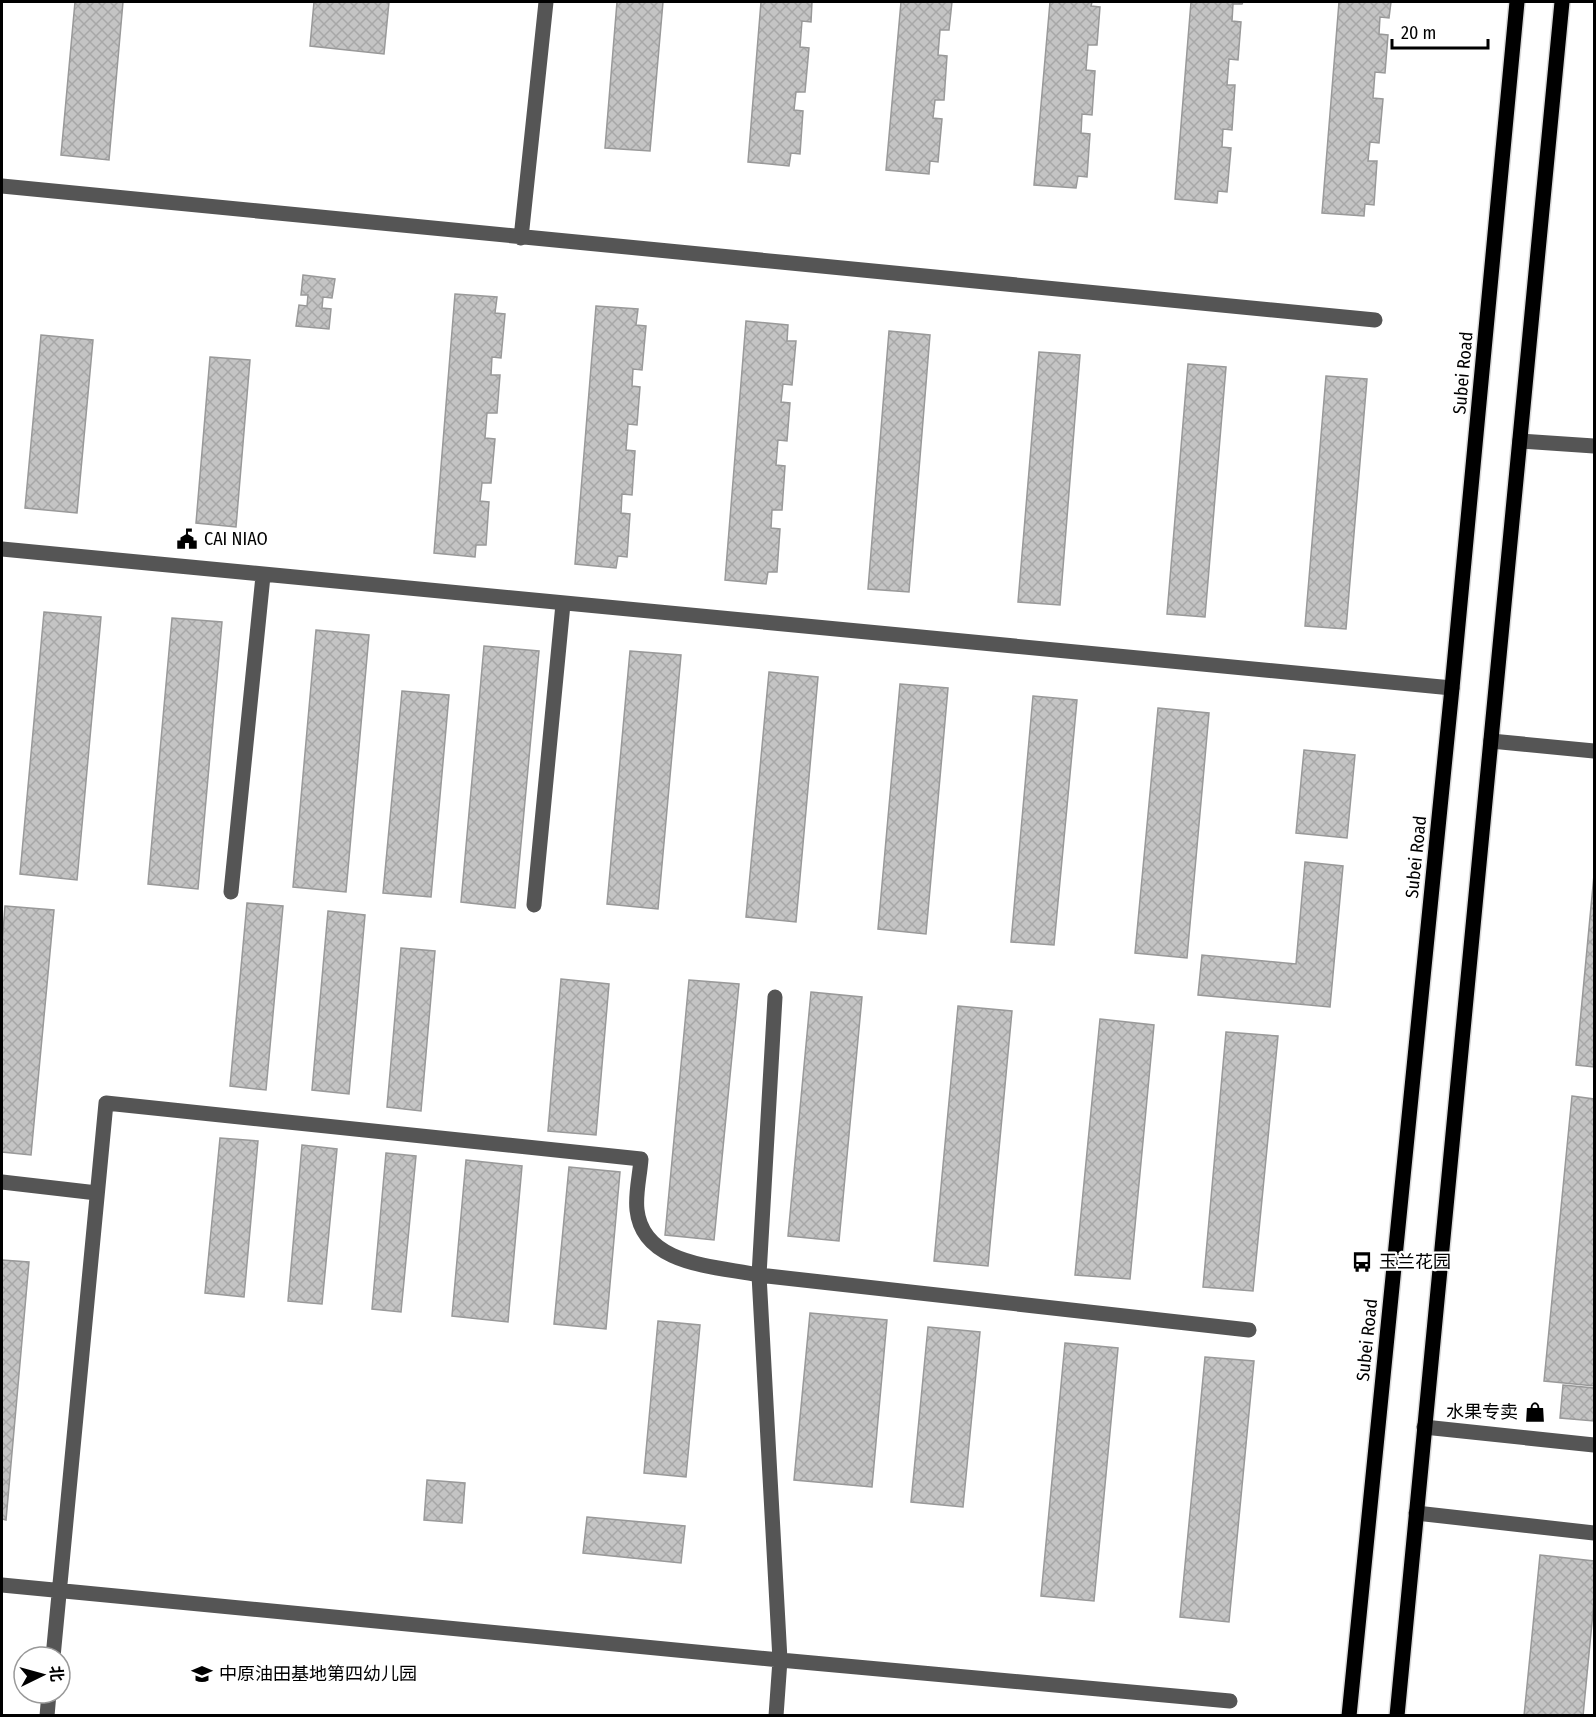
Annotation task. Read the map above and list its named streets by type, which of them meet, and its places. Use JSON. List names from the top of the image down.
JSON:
{
  "streets": {
    "main road": ["Subei Road"]
  },
  "places": {
    "public building": ["CAI NIAO"],
    "bus stop": ["玉兰花园"],
    "shop": ["水果专卖"],
    "school or university": ["中原油田基地第四幼儿园"]
  },
  "scale_bar": "20 m",
  "north": "right"
}
